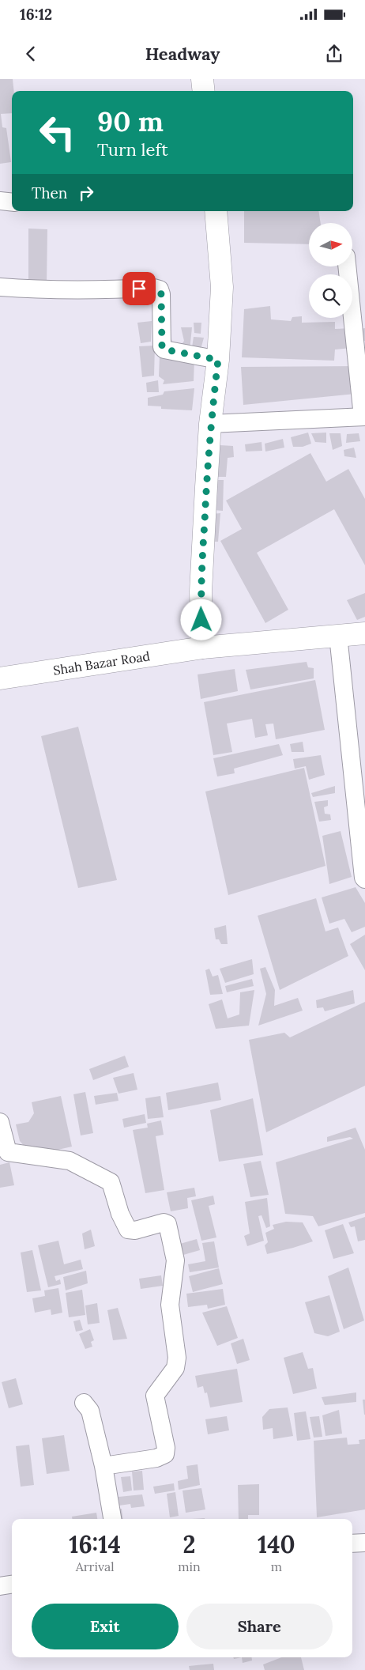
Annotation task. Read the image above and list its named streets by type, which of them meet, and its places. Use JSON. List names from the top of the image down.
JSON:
{
  "streets": {
    "main road": ["Shah Bazar Road"]
  },
  "north": "right",
  "page": {
    "status": "16:12",
    "header": "Headway",
    "turn": ["90 m", "Turn left"],
    "then": "Then",
    "eta": [
      "16:14",
      "Arrival",
      "2",
      "min",
      "140",
      "m"
    ],
    "buttons": ["Exit", "Share"]
  }
}
